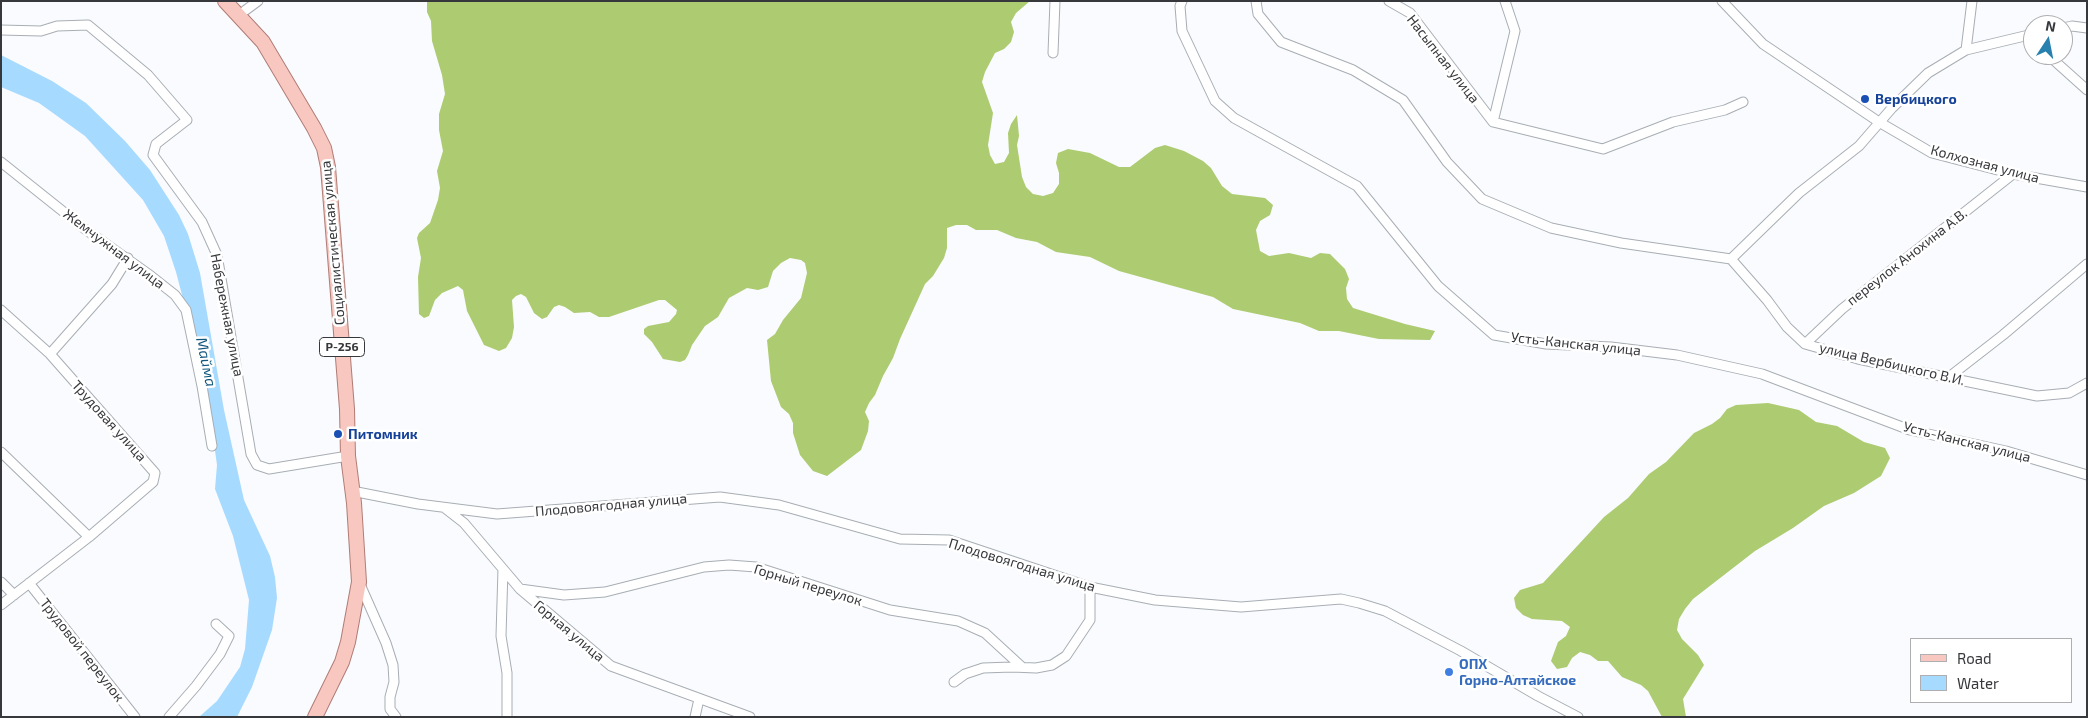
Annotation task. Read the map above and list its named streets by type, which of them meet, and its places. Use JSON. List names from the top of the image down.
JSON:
{
  "streets": {
    "main road": ["Социалистическая улица", "Р-256"],
    "street": [
      "Насыпная улица",
      "Колхозная улица",
      "Жемчужная улица",
      "переулок Анохина А.В.",
      "Набережная улица",
      "Усть-Канская улица",
      "улица Вербицкого В.И.",
      "Трудовая улица",
      "Плодовоягодная улица",
      "Горный переулок",
      "Горная улица",
      "Трудовой переулок"
    ]
  },
  "crossings": [
    ["Колхозная улица", "переулок Анохина А.В."],
    ["Социалистическая улица", "Набережная улица"],
    ["Социалистическая улица", "Плодовоягодная улица"],
    ["переулок Анохина А.В.", "улица Вербицкого В.И."],
    ["Трудовая улица", "Трудовой переулок"],
    ["Плодовоягодная улица", "Горная улица"],
    ["Горный переулок", "Горная улица"]
  ],
  "water": ["Майма"],
  "places": ["Вербицкого", "Питомник", "ОПХ Горно-Алтайское"],
  "legend": ["Road", "Water"],
  "north": "top"
}
